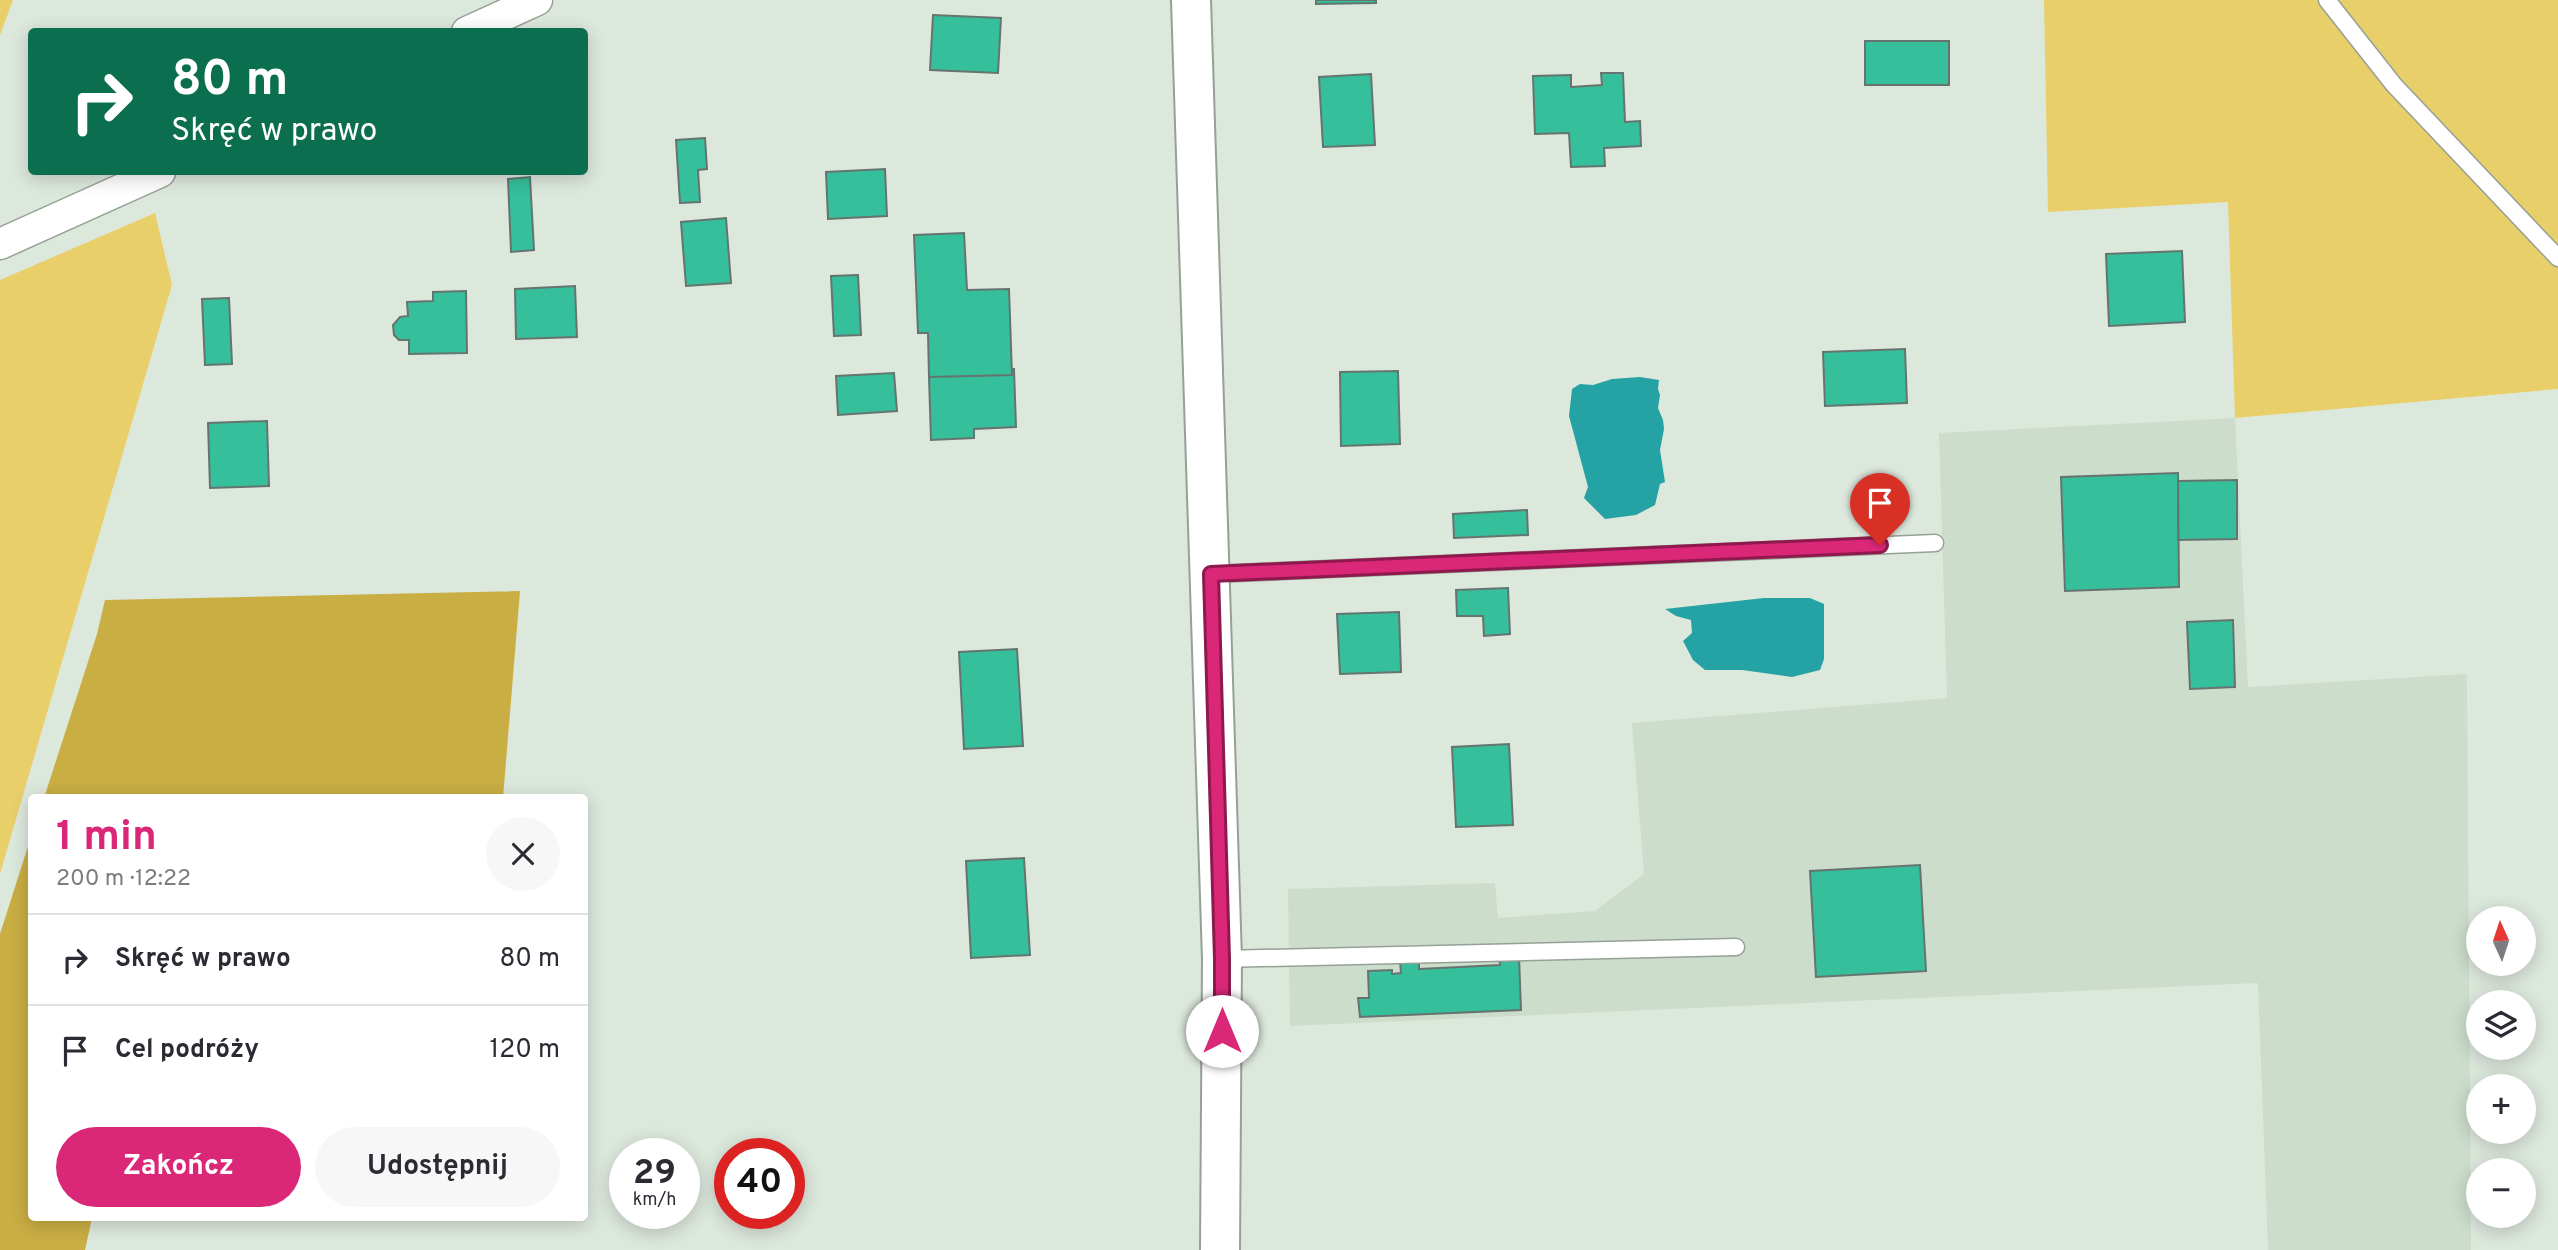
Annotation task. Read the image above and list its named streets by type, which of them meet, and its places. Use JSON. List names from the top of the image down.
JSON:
{
  "north": "top",
  "page": {
    "turn": ["80 m", "Skręć w prawo"],
    "heading": ["1 min", "200 m · 12:22"],
    "map_buttons": ["+", "−"],
    "list": [
      {
        "name": "Skręć w prawo",
        "value": "80 m"
      },
      {
        "name": "Cel podróży",
        "value": "120 m"
      }
    ],
    "buttons": ["Zakończ", "Udostępnij"],
    "speed": "29 km/h",
    "limit": "40"
  }
}
